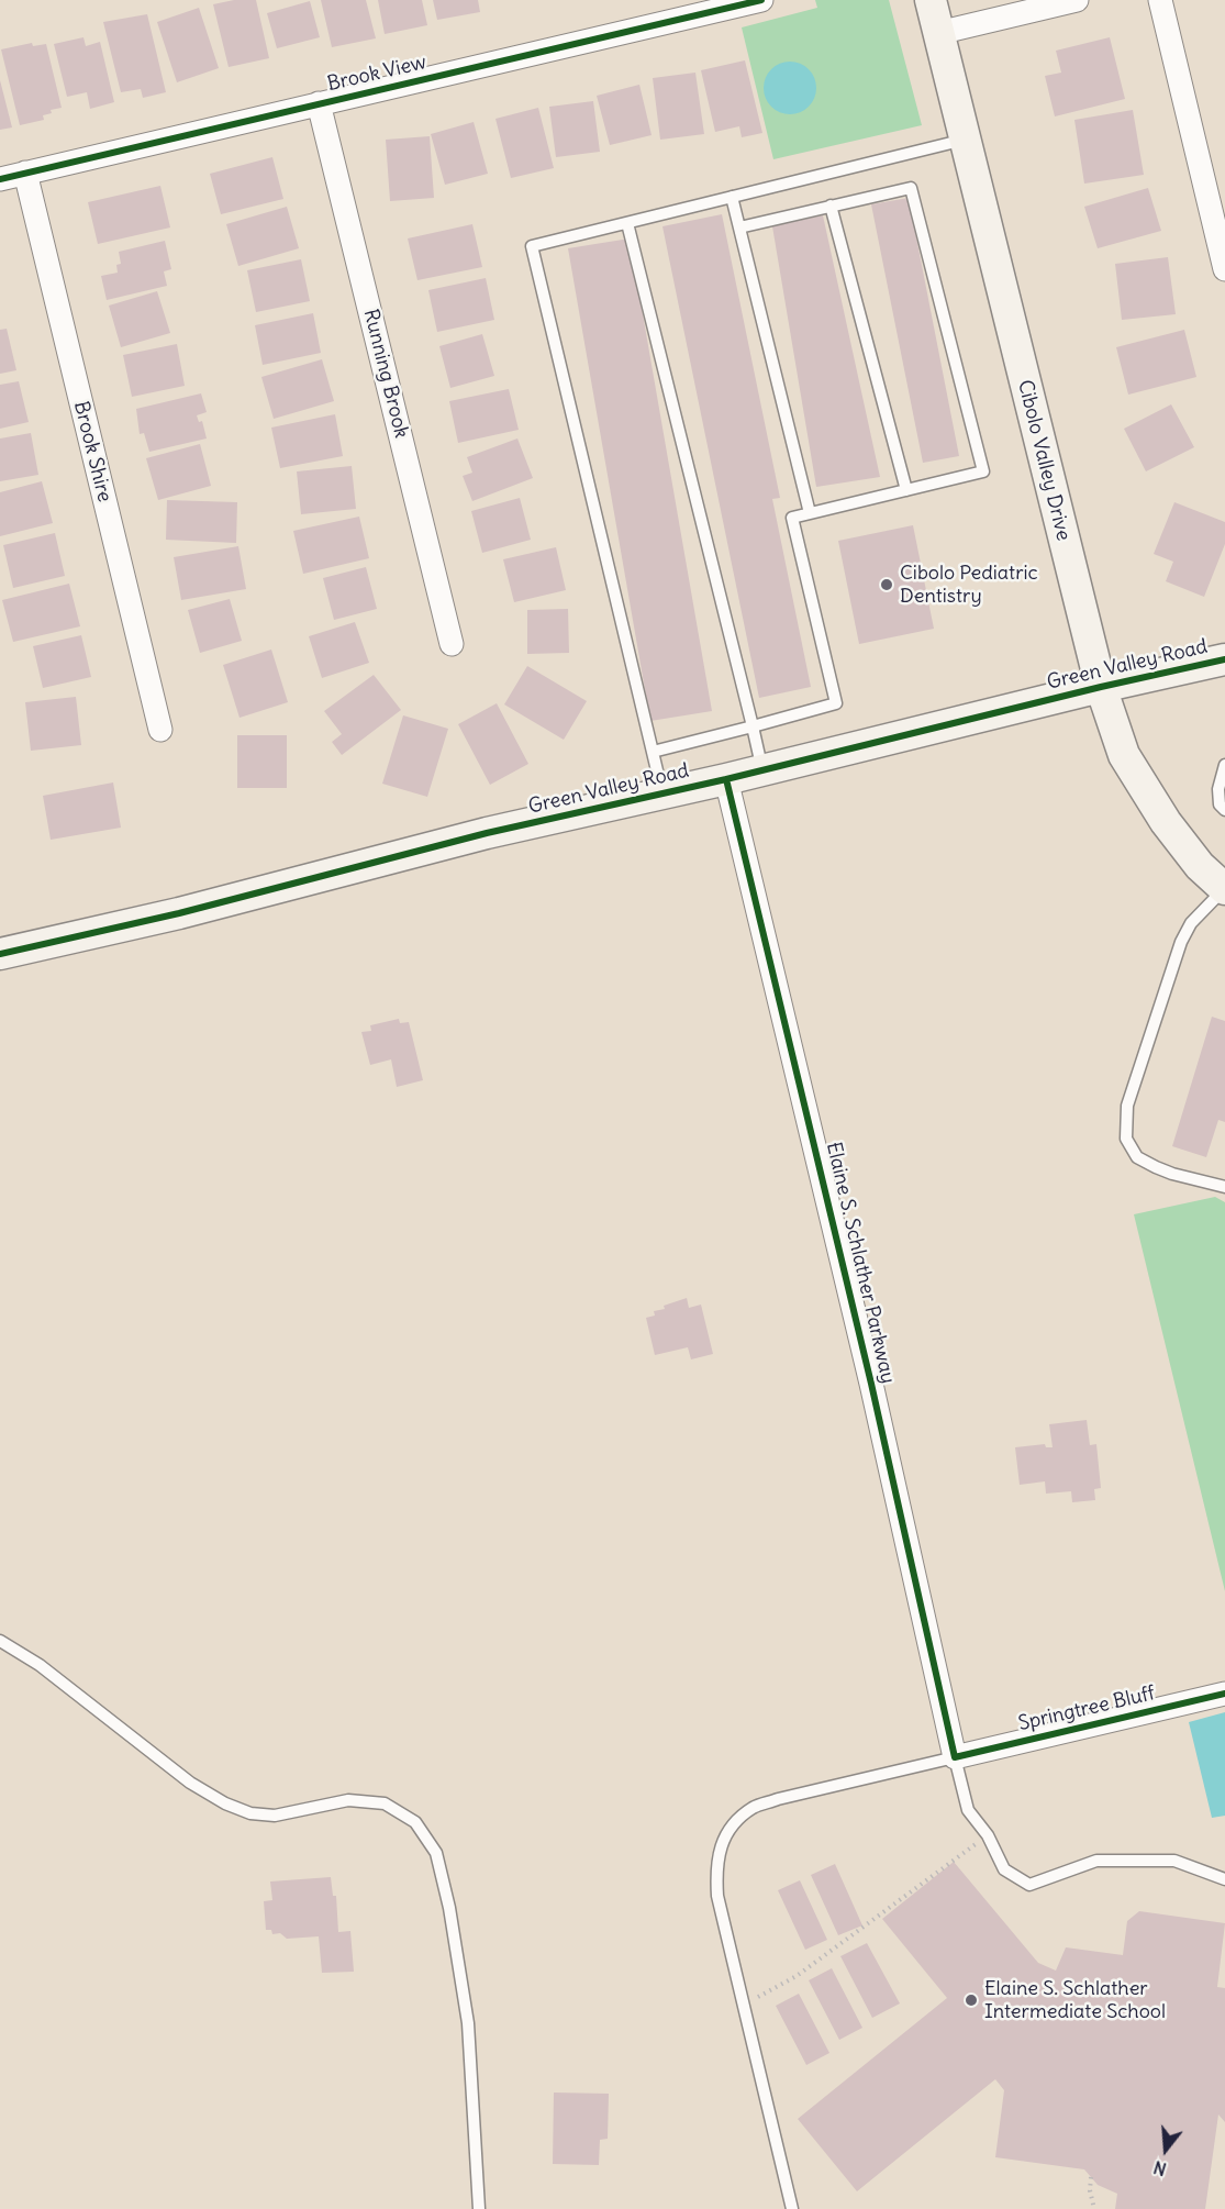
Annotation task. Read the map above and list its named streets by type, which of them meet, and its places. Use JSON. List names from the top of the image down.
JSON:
{
  "streets": {
    "street": [
      "Brook View",
      "Running Brook",
      "Brook Shire",
      "Cibolo Valley Drive",
      "Green Valley Road",
      "Elaine S. Schlather Parkway",
      "Springtree Bluff"
    ]
  },
  "crossings": [
    ["Brook View", "Running Brook"],
    ["Brook View", "Brook Shire"],
    ["Cibolo Valley Drive", "Green Valley Road"],
    ["Green Valley Road", "Elaine S. Schlather Parkway"],
    ["Elaine S. Schlather Parkway", "Springtree Bluff"]
  ],
  "places": ["Cibolo Pediatric Dentistry", "Elaine S. Schlather Intermediate School"],
  "north": "bottom"
}
